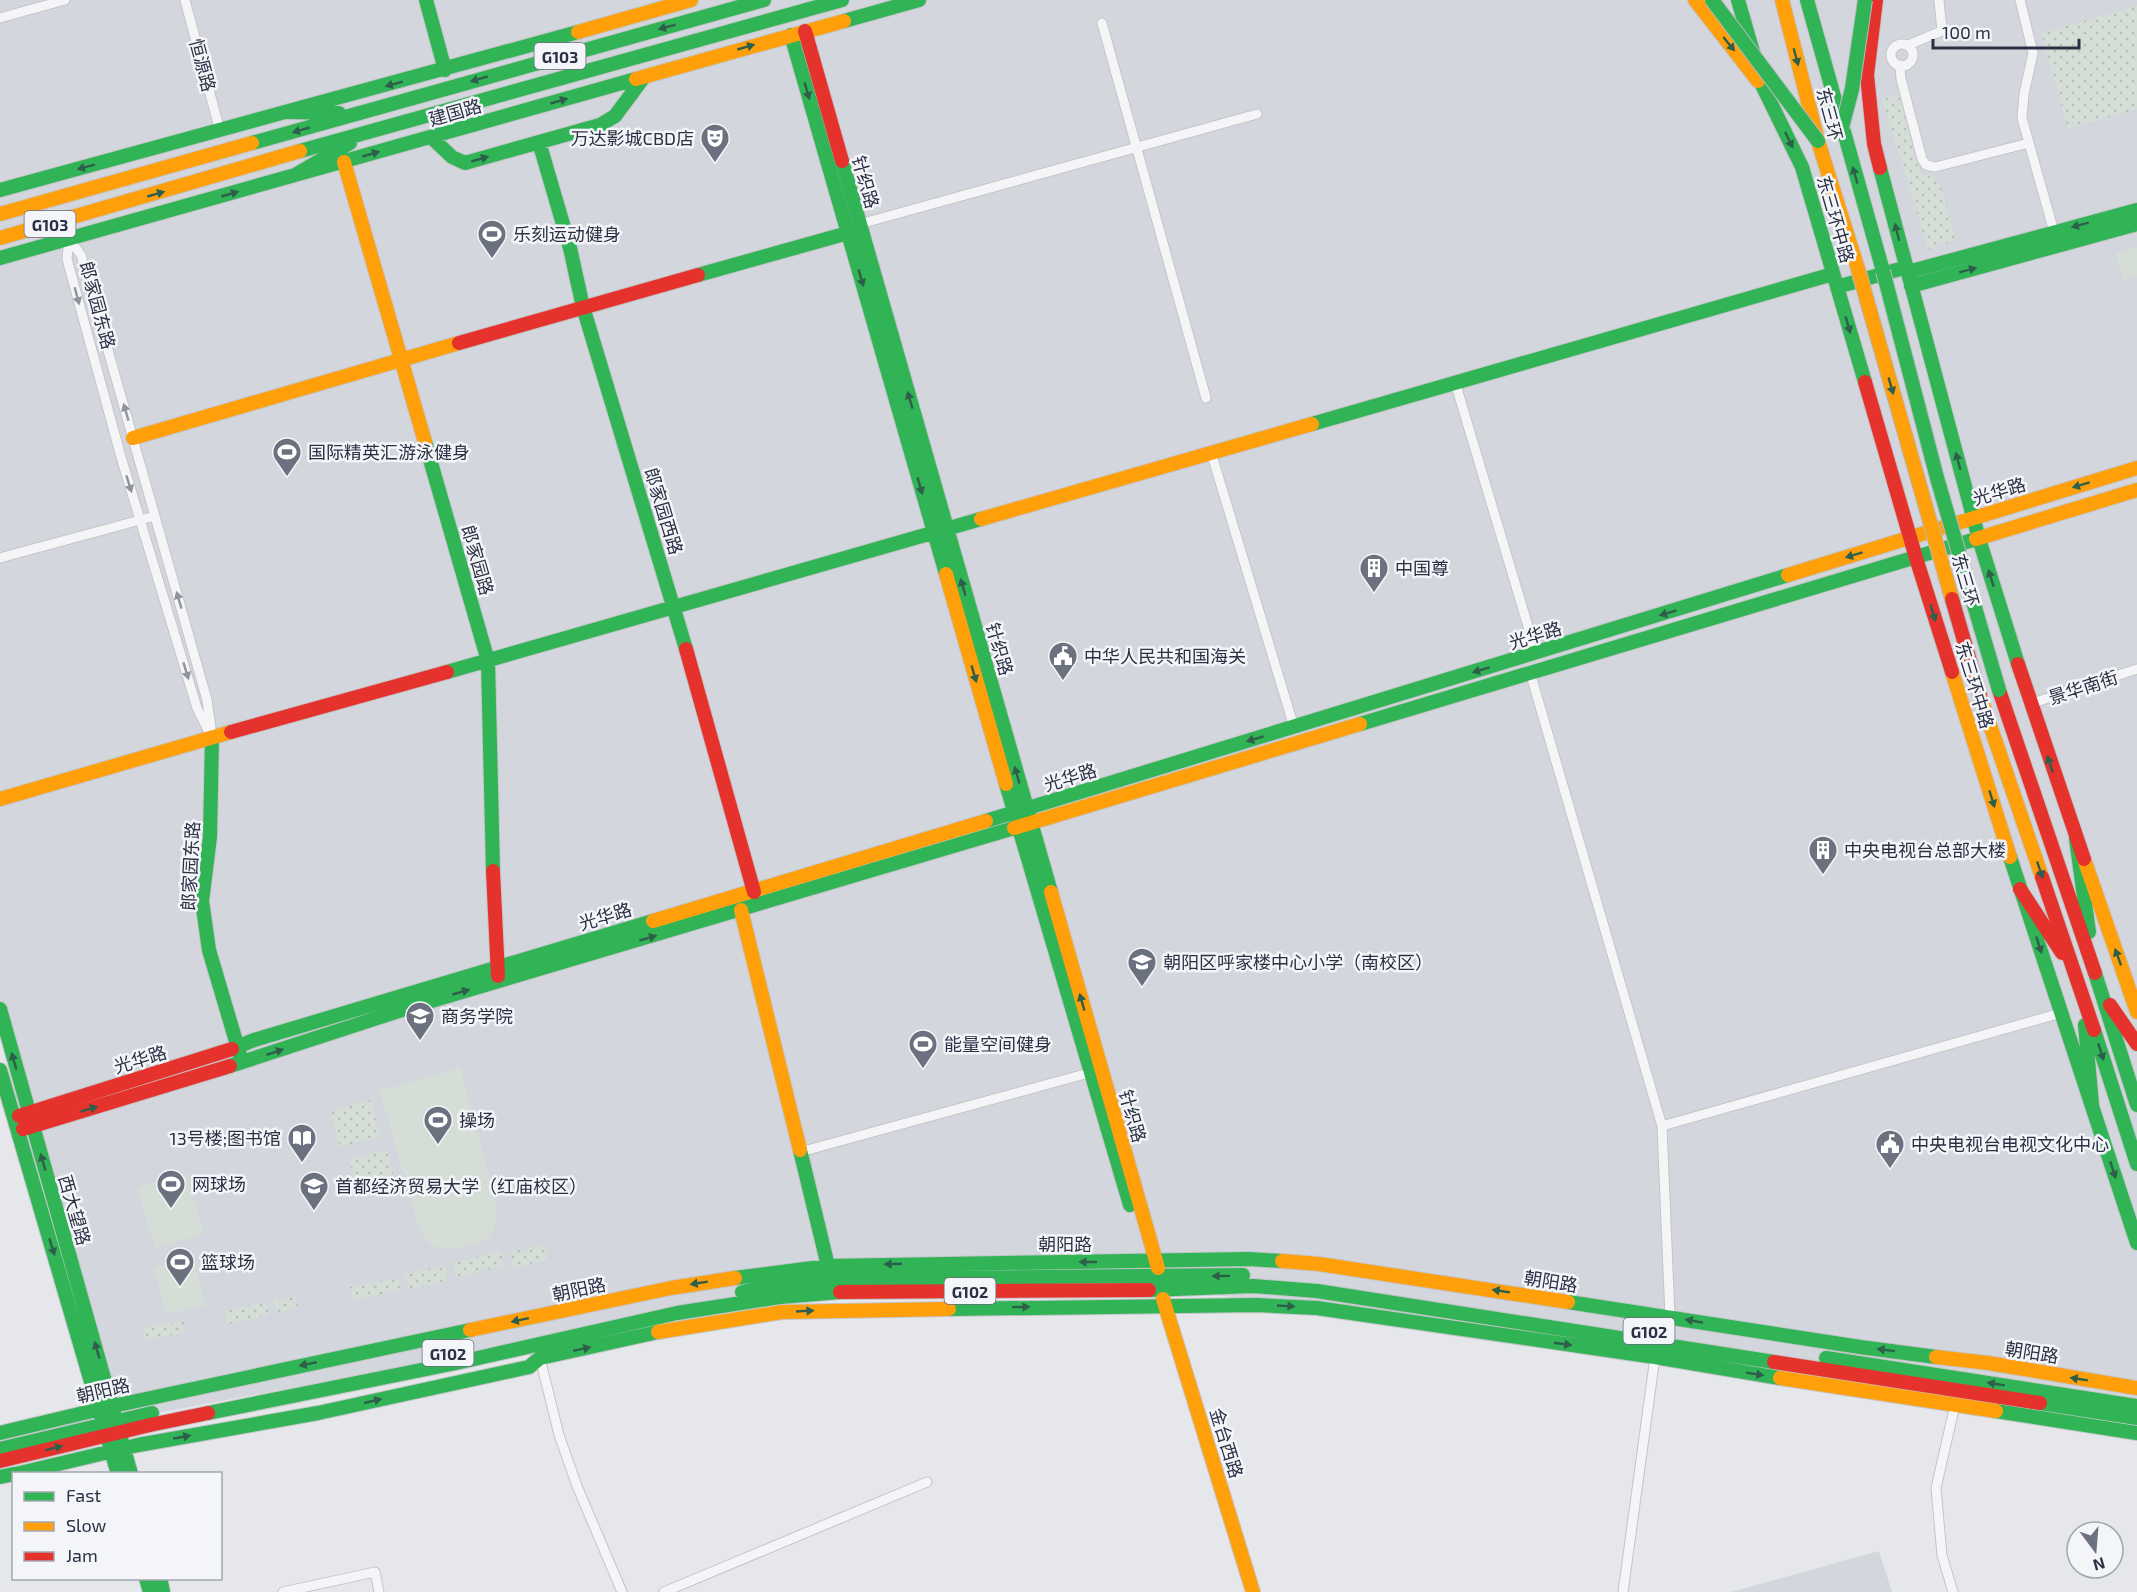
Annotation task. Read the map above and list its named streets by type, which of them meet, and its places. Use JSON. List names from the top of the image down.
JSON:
{
  "streets": {
    "main road": [
      "G103",
      "建国路",
      "东三环",
      "针织路",
      "东三环中路",
      "郎家园东路",
      "光华路",
      "郎家园西路",
      "郎家园路",
      "西大望路",
      "朝阳路",
      "G102",
      "金台西路"
    ],
    "street": ["恒源路", "景华南街"]
  },
  "crossings": [
    ["建国路", "针织路"],
    ["建国路", "郎家园东路"],
    ["建国路", "郎家园路"],
    ["针织路", "光华路"],
    ["针织路", "朝阳路"],
    ["针织路", "金台西路"],
    ["东三环中路", "光华路"],
    ["郎家园东路", "光华路"],
    ["光华路", "郎家园西路"],
    ["光华路", "郎家园路"],
    ["光华路", "西大望路"],
    ["西大望路", "朝阳路"],
    ["朝阳路", "金台西路"]
  ],
  "places": {
    "theatre": ["万达影城CBD店"],
    "sports": [
      "乐刻运动健身",
      "国际精英汇游泳健身",
      "能量空间健身",
      "操场",
      "网球场",
      "篮球场"
    ],
    "building": ["中国尊", "中央电视台总部大楼"],
    "public building": ["中华人民共和国海关", "中央电视台电视文化中心"],
    "school or university": ["朝阳区呼家楼中心小学（南校区）", "商务学院", "首都经济贸易大学（红庙校区）"],
    "library": ["13号楼;图书馆"]
  },
  "legend": ["Fast", "Slow", "Jam"],
  "scale_bar": "100 m",
  "north": "bottom"
}
